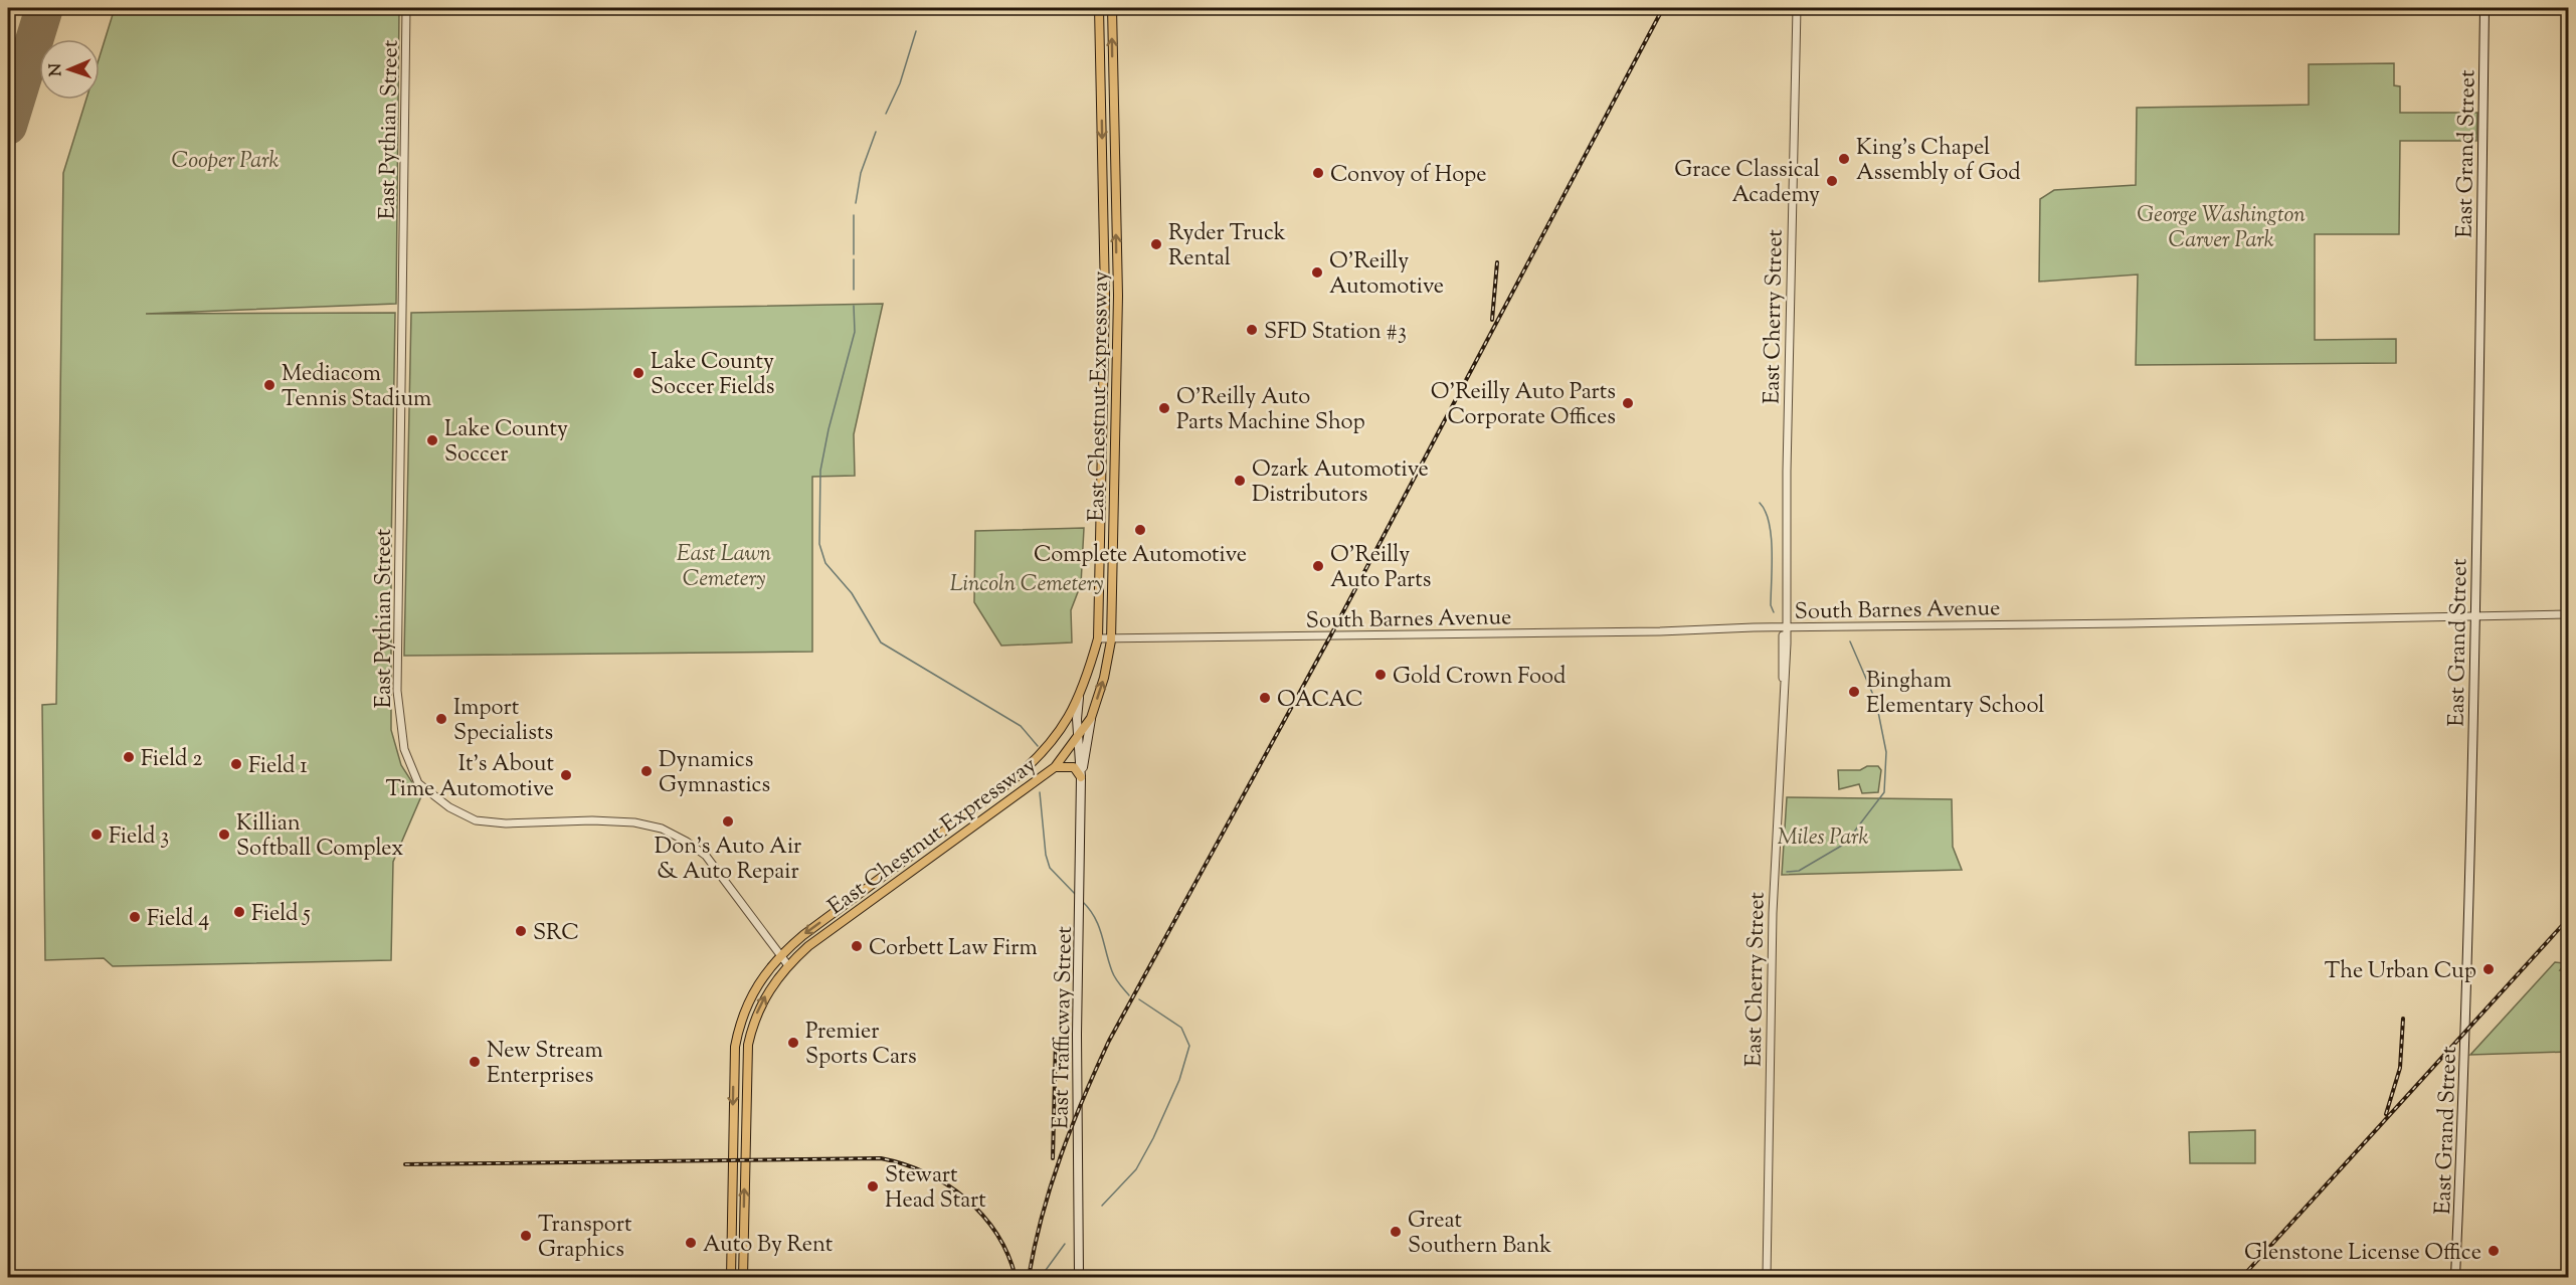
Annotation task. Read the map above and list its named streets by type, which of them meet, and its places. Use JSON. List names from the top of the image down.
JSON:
{
  "streets": {
    "main road": ["East Grand Street", "East Chestnut Expressway", "East Trafficway Street"],
    "street": ["East Pythian Street", "East Cherry Street", "South Barnes Avenue"]
  },
  "crossings": [
    ["East Pythian Street", "East Chestnut Expressway"],
    ["East Grand Street", "South Barnes Avenue"],
    ["East Cherry Street", "South Barnes Avenue"],
    ["East Chestnut Expressway", "South Barnes Avenue"],
    ["East Chestnut Expressway", "East Trafficway Street"]
  ],
  "parks": [
    "Cooper Park",
    "George Washington Carver Park",
    "East Lawn Cemetery",
    "Lincoln Cemetery",
    "Miles Park"
  ],
  "places": [
    "King's Chapel Assembly of God",
    "Convoy of Hope",
    "Grace Classical Academy",
    "Ryder Truck Rental",
    "O'Reilly Automotive",
    "SFD Station #3",
    "Lake County Soccer Fields",
    "Mediacom Tennis Stadium",
    "O'Reilly Auto Parts Corporate Offices",
    "O'Reilly Auto Parts Machine Shop",
    "Lake County Soccer",
    "Ozark Automotive Distributors",
    "Complete Automotive",
    "O'Reilly Auto Parts",
    "Gold Crown Food",
    "Bingham Elementary School",
    "OACAC",
    "Import Specialists",
    "Field 2",
    "Field 1",
    "Dynamics Gymnastics",
    "It's About Time Automotive",
    "Don's Auto Air & Auto Repair",
    "Field 3",
    "Killian Softball Complex",
    "Field 5",
    "Field 4",
    "SRC",
    "Corbett Law Firm",
    "The Urban Cup",
    "Premier Sports Cars",
    "New Stream Enterprises",
    "Stewart Head Start",
    "Great Southern Bank",
    "Transport Graphics",
    "Auto By Rent",
    "Glenstone License Office"
  ],
  "north": "left"
}
